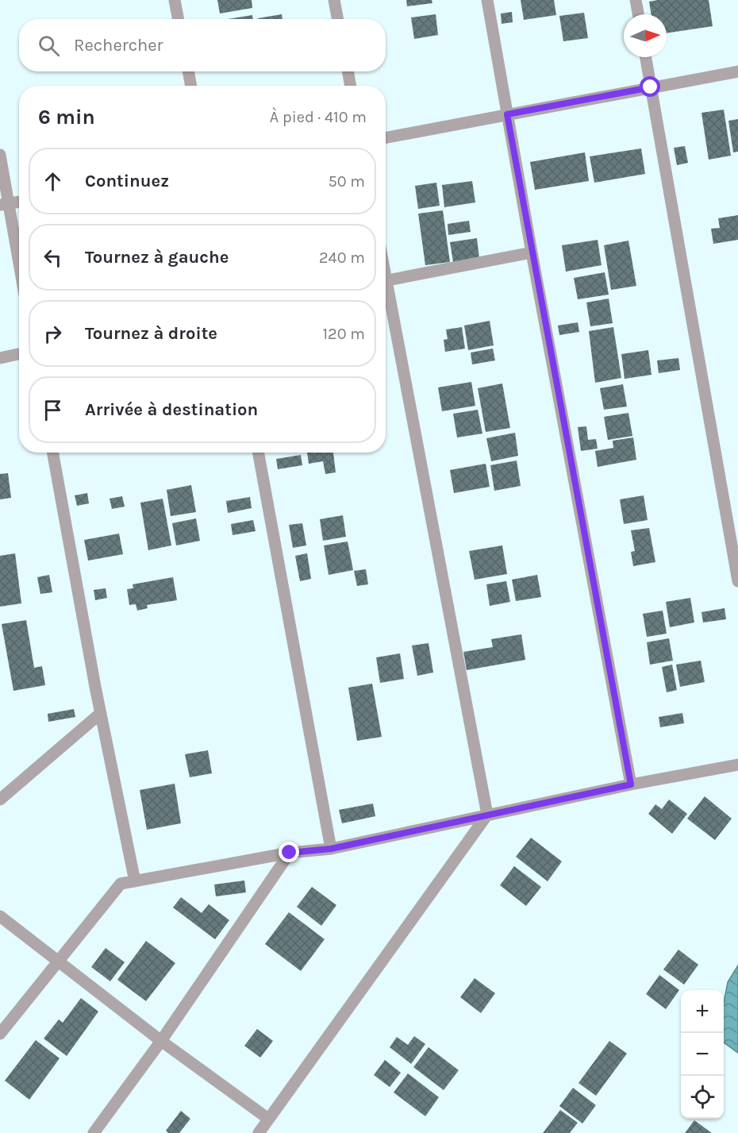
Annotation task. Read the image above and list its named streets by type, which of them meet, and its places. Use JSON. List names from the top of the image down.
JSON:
{
  "north": "right",
  "page": {
    "search": "Rechercher",
    "heading": ["6 min", "À pied · 410 m"],
    "list": [
      ["Continuez", "50 m"],
      ["Tournez à gauche", "240 m"],
      ["Tournez à droite", "120 m"],
      "Arrivée à destination"
    ],
    "map_buttons": ["+", "−"]
  }
}
